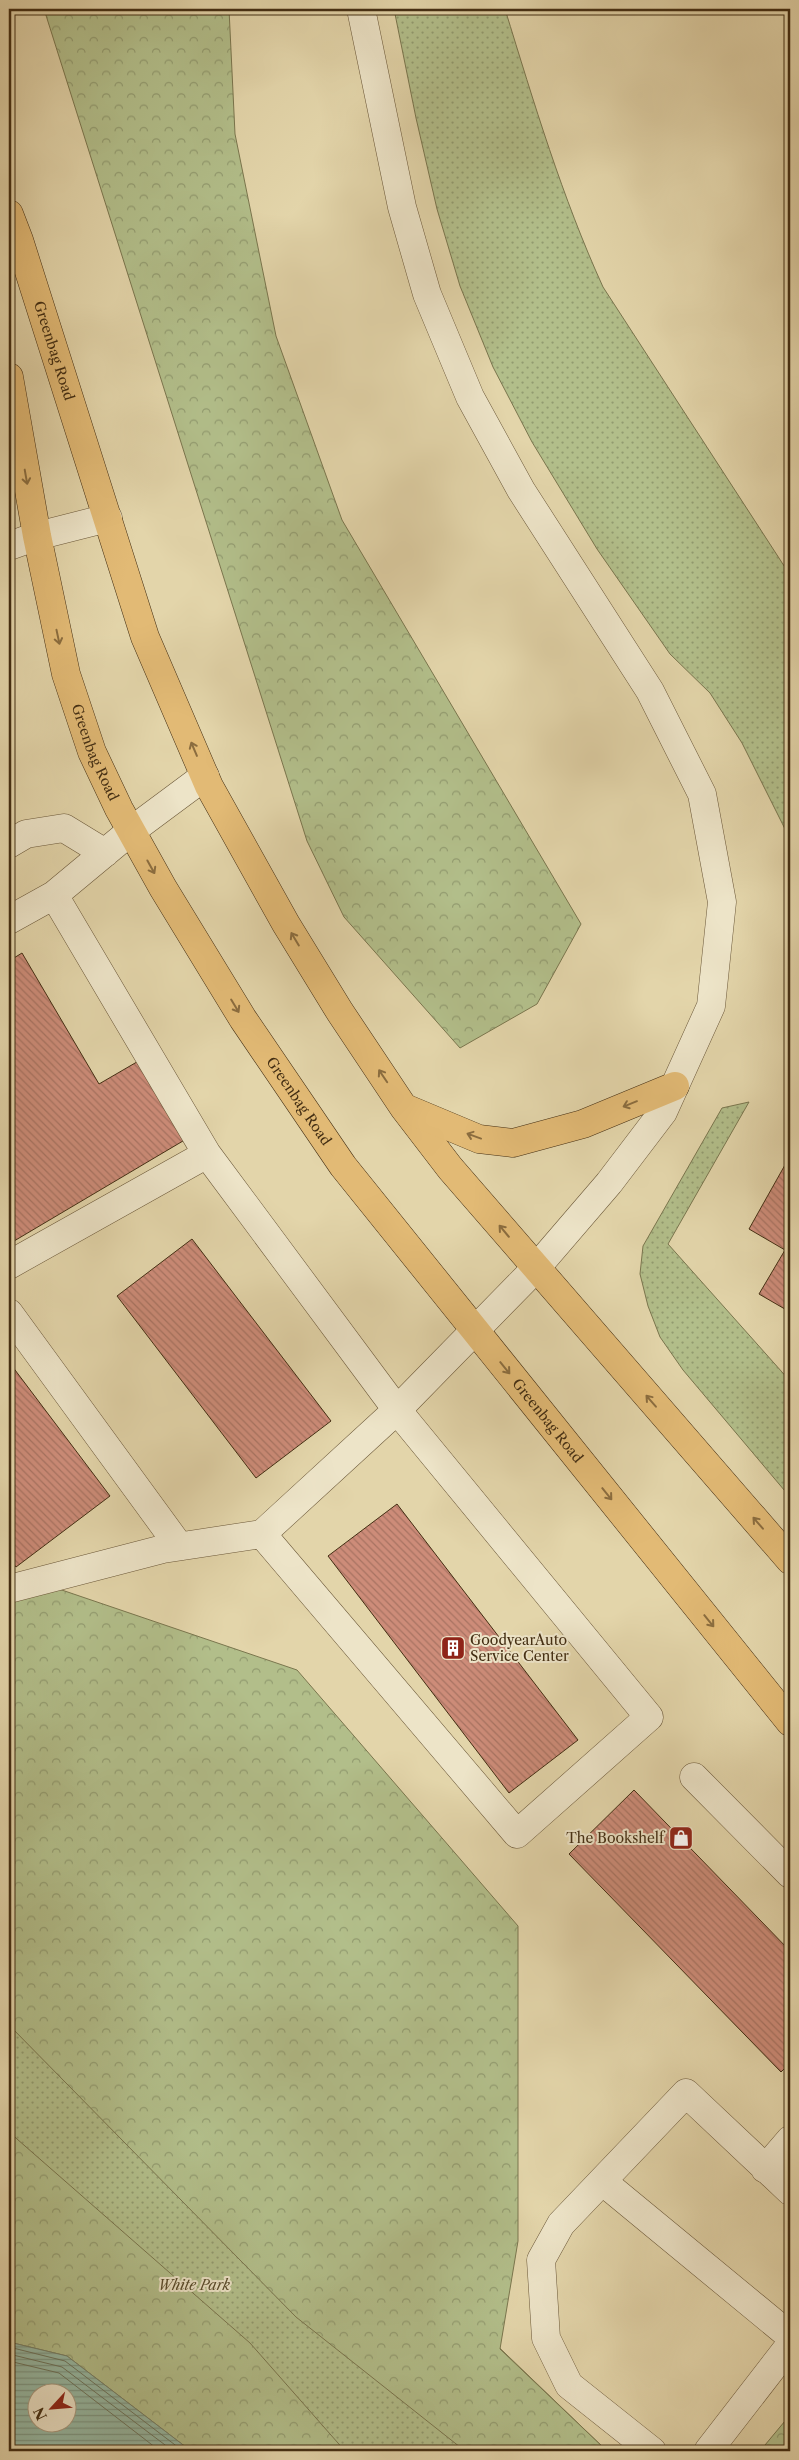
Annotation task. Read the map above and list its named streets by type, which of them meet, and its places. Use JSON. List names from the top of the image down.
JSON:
{
  "streets": {
    "main road": ["Greenbag Road"]
  },
  "parks": ["White Park"],
  "places": {
    "building": ["GoodyearAuto Service Center"],
    "shop": ["The Bookshelf"]
  },
  "north": "bottom left"
}
